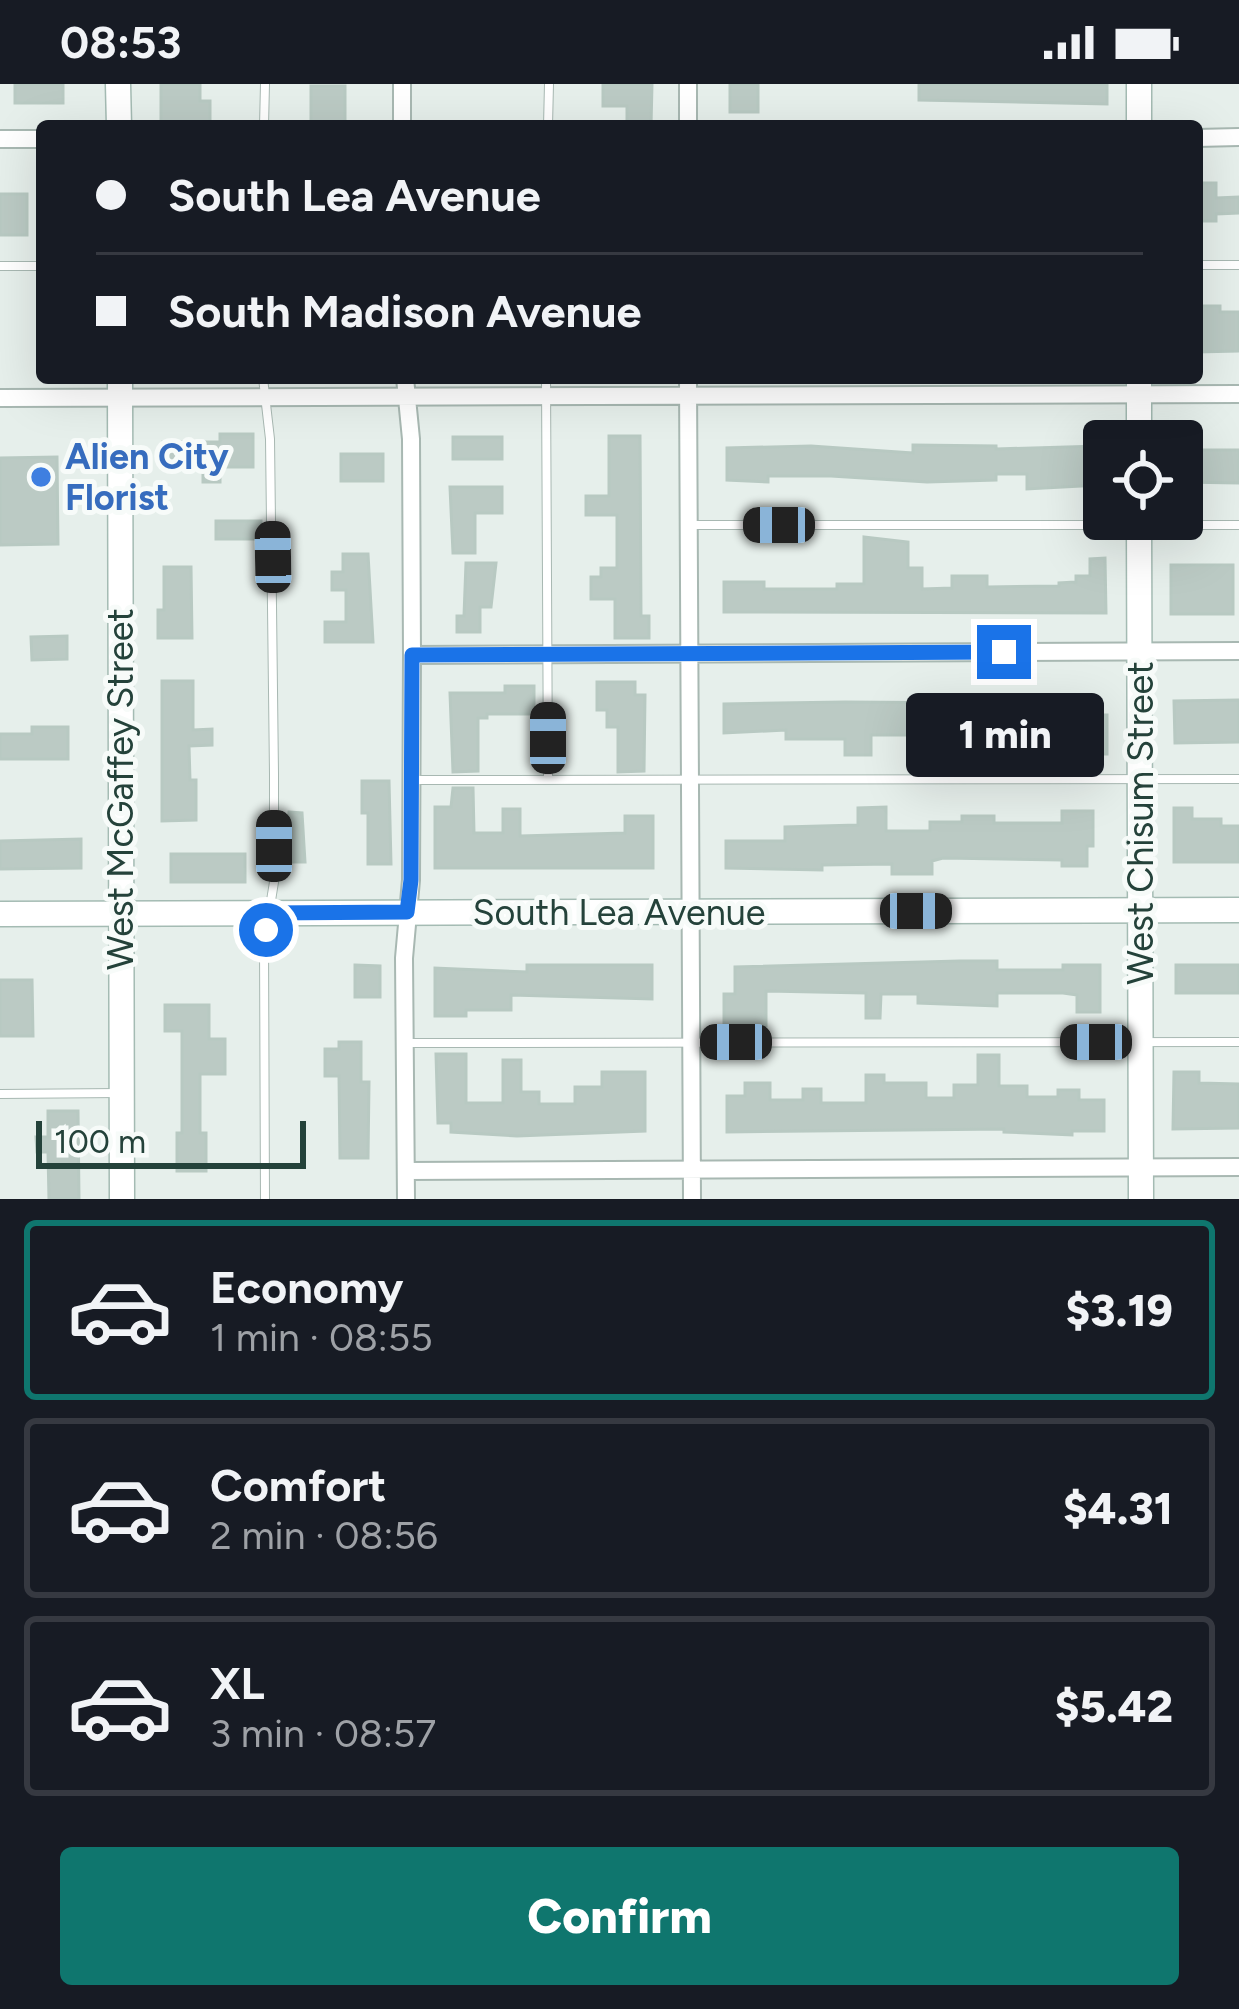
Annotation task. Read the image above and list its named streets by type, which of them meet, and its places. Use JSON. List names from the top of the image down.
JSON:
{
  "streets": {
    "street": ["West McGaffey Street", "West Chisum Street", "South Lea Avenue"]
  },
  "crossings": [
    ["West McGaffey Street", "South Lea Avenue"],
    ["West Chisum Street", "South Lea Avenue"]
  ],
  "places": ["Alien City Florist"],
  "scale_bar": "100 m",
  "page": {
    "status": "08:53",
    "banner": ["South Lea Avenue", "South Madison Avenue"],
    "bubble": "1 min",
    "scale": "100 m",
    "list": [
      {
        "name": "Economy",
        "note": "1 min · 08:55",
        "value": "$3.19"
      },
      {
        "name": "Comfort",
        "note": "2 min · 08:56",
        "value": "$4.31"
      },
      {
        "name": "XL",
        "note": "3 min · 08:57",
        "value": "$5.42"
      }
    ],
    "buttons": "Confirm"
  }
}
